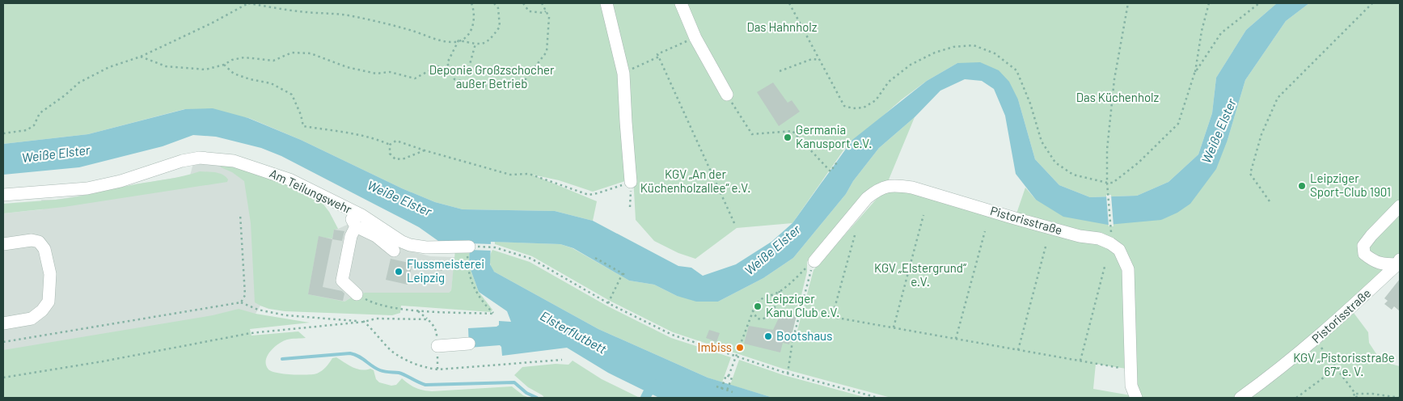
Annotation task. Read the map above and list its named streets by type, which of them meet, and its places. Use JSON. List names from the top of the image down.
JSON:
{
  "streets": {
    "lane": ["Am Teilungswehr", "Pistorisstraße"]
  },
  "water": ["Weiße Elster", "Elsterflutbett"],
  "parks": [
    "Das Hahnholz",
    "Deponie Großzschocher außer Betrieb",
    "Das Küchenholz",
    "KGV „An der Küchenholzallee“ e.V.",
    "KGV „Elstergrund“ e.V.",
    "KGV „Pistorisstraße 67“ e. V."
  ],
  "places": [
    "Germania Kanusport e.V.",
    "Leipziger Sport-Club 1901",
    "Flussmeisterei Leipzig",
    "Leipziger Kanu Club e.V.",
    "Bootshaus",
    "Imbiss"
  ]
}
